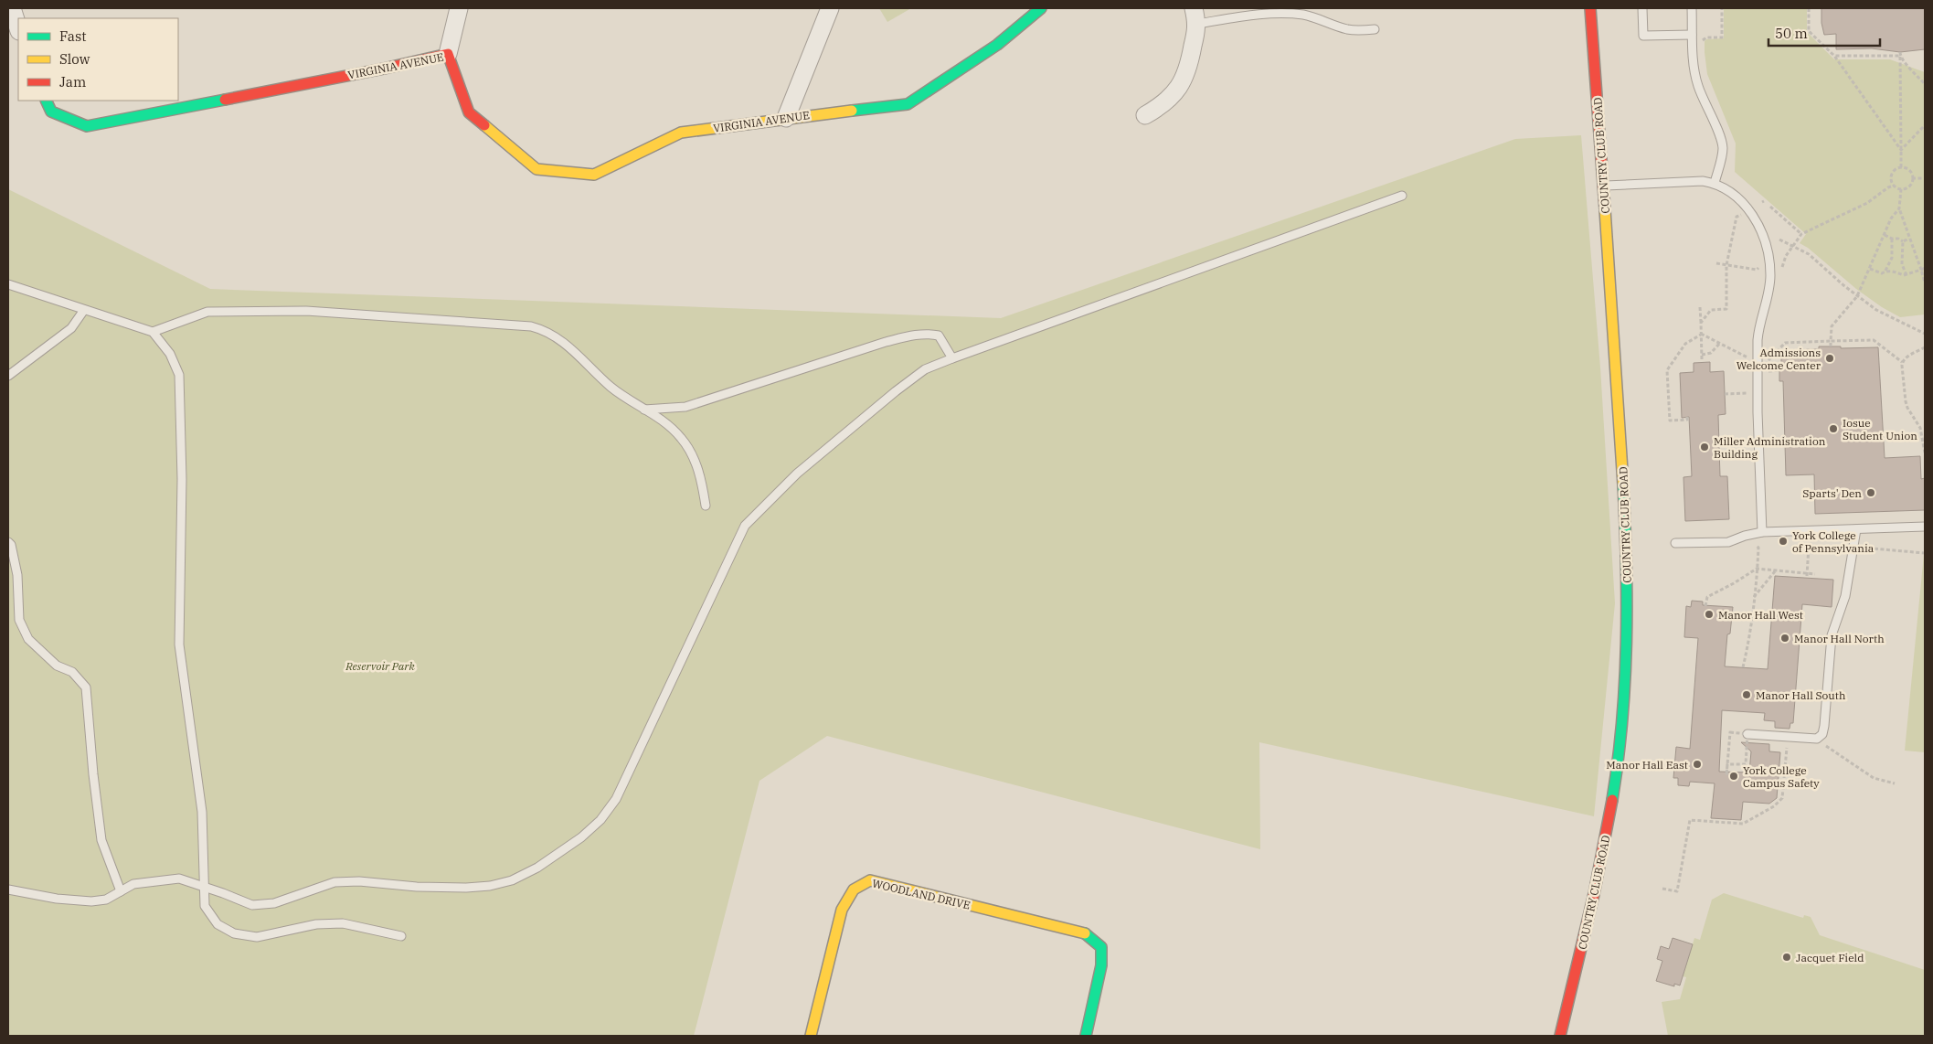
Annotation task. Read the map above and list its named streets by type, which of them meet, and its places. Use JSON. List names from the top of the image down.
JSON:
{
  "streets": {
    "street": ["VIRGINIA AVENUE", "COUNTRY CLUB ROAD", "WOODLAND DRIVE"]
  },
  "parks": ["Reservoir Park"],
  "places": [
    "Admissions Welcome Center",
    "Iosue Student Union",
    "Miller Administration Building",
    "Sparts' Den",
    "York College of Pennsylvania",
    "Manor Hall West",
    "Manor Hall North",
    "Manor Hall South",
    "Manor Hall East",
    "York College Campus Safety",
    "Jacquet Field"
  ],
  "legend": ["Fast", "Slow", "Jam"],
  "scale_bar": "50 m"
}
